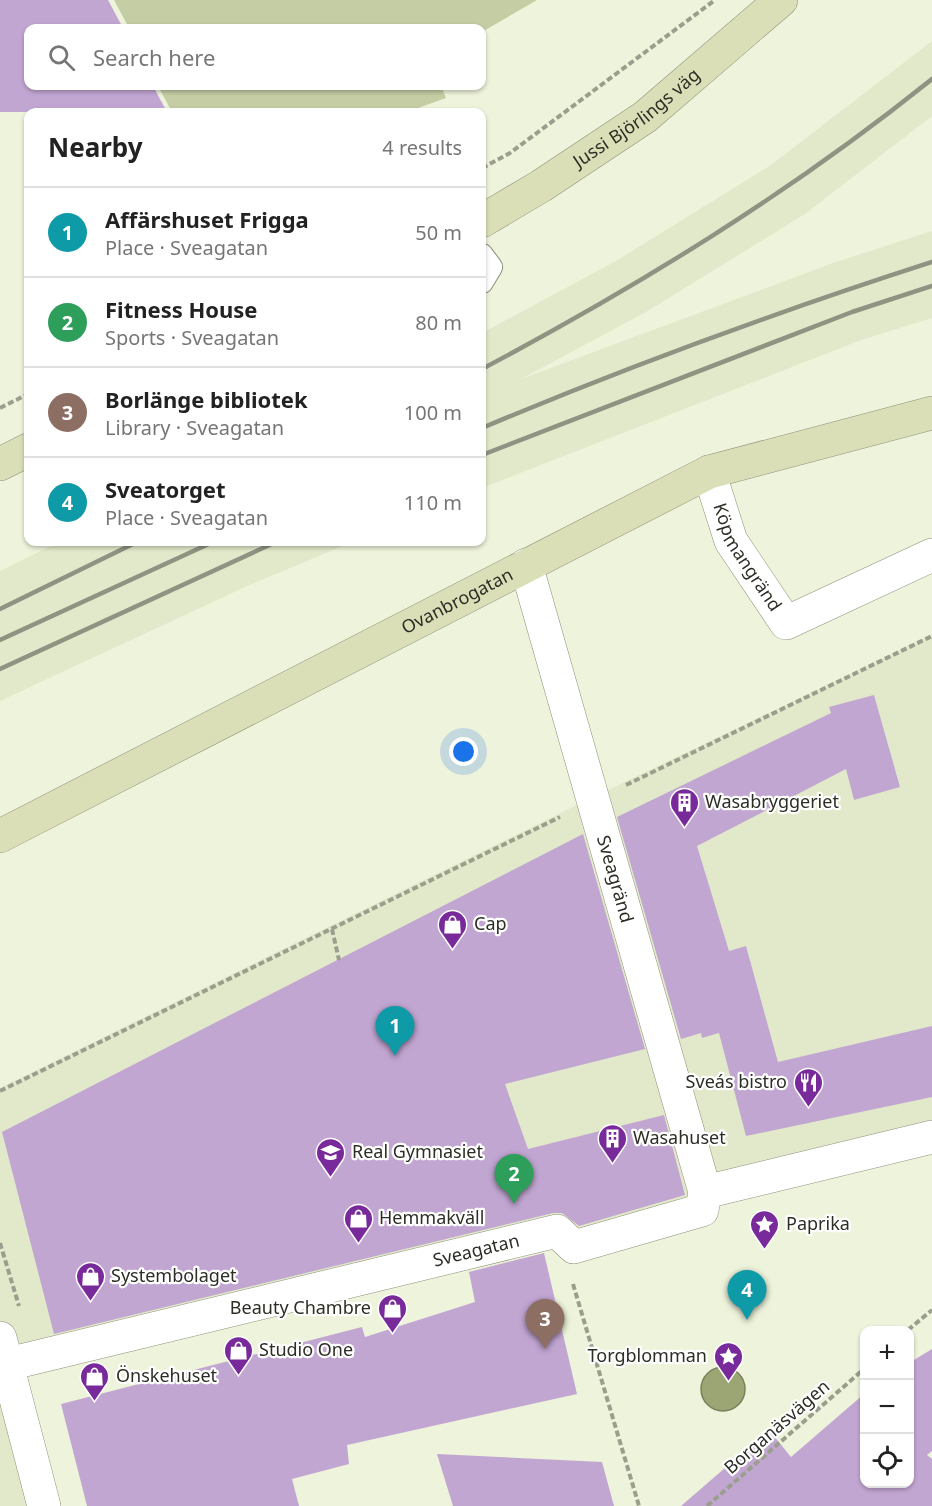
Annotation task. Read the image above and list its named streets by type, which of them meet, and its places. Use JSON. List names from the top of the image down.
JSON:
{
  "streets": {
    "street": [
      "Jussi Björlings väg",
      "Köpmangränd",
      "Ovanbrogatan",
      "Sveagränd",
      "Sveagatan"
    ],
    "path": ["Borganäsvägen"]
  },
  "crossings": [
    ["Köpmangränd", "Ovanbrogatan"],
    ["Ovanbrogatan", "Sveagränd"]
  ],
  "places": {
    "building": ["Wasabryggeriet", "Wasahuset"],
    "shop": [
      "Cap",
      "Hemmakväll",
      "Systembolaget",
      "Beauty Chambre",
      "Studio One",
      "Önskehuset"
    ],
    "restaurant": ["Sveás bistro"],
    "school or university": ["Real Gymnasiet"],
    "place": ["Paprika", "Torgblomman"]
  },
  "page": {
    "search": "Search here",
    "heading": ["Nearby", "4 results"],
    "list": [
      {
        "mark": "1",
        "name": "Affärshuset Frigga",
        "note": "Place · Sveagatan",
        "value": "50 m"
      },
      {
        "mark": "2",
        "name": "Fitness House",
        "note": "Sports · Sveagatan",
        "value": "80 m"
      },
      {
        "mark": "3",
        "name": "Borlänge bibliotek",
        "note": "Library · Sveagatan",
        "value": "100 m"
      },
      {
        "mark": "4",
        "name": "Sveatorget",
        "note": "Place · Sveagatan",
        "value": "110 m"
      }
    ],
    "pins": [
      "1",
      "2",
      "4",
      "3"
    ],
    "map_buttons": ["+", "−"]
  }
}
